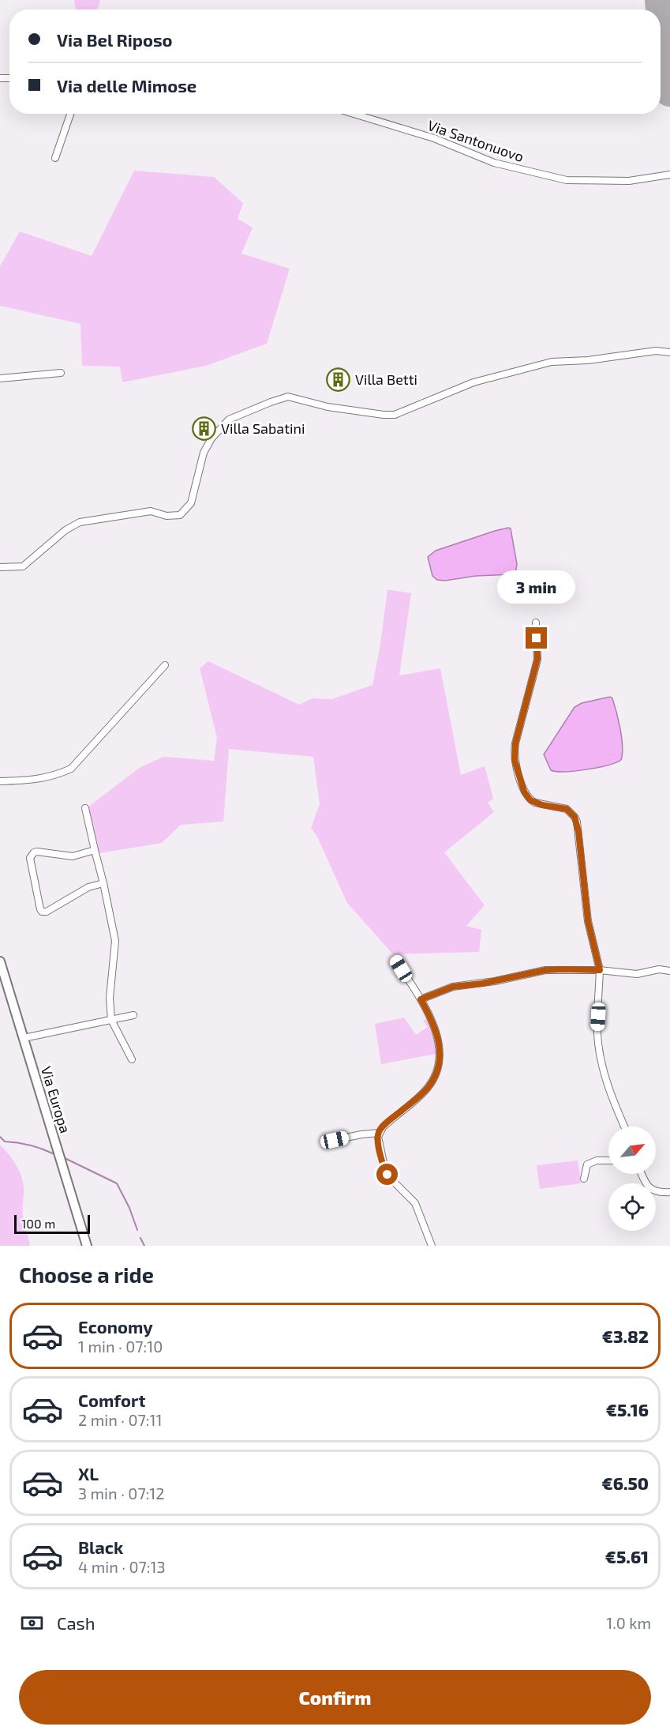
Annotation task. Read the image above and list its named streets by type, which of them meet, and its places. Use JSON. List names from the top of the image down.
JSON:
{
  "streets": {
    "main road": ["Via Europa"],
    "street": ["Via Santonuovo"]
  },
  "places": {
    "building": ["Villa Betti", "Villa Sabatini"]
  },
  "scale_bar": "100 m",
  "north": "top right",
  "page": {
    "banner": ["Via Bel Riposo", "Via delle Mimose"],
    "bubble": "3 min",
    "scale": "100 m",
    "heading": "Choose a ride",
    "list": [
      {
        "name": "Economy",
        "note": "1 min · 07:10",
        "value": "€3.82"
      },
      {
        "name": "Comfort",
        "note": "2 min · 07:11",
        "value": "€5.16"
      },
      {
        "name": "XL",
        "note": "3 min · 07:12",
        "value": "€6.50"
      },
      {
        "name": "Black",
        "note": "4 min · 07:13",
        "value": "€5.61"
      }
    ],
    "pay": ["Cash", "1.0 km"],
    "buttons": "Confirm"
  }
}
